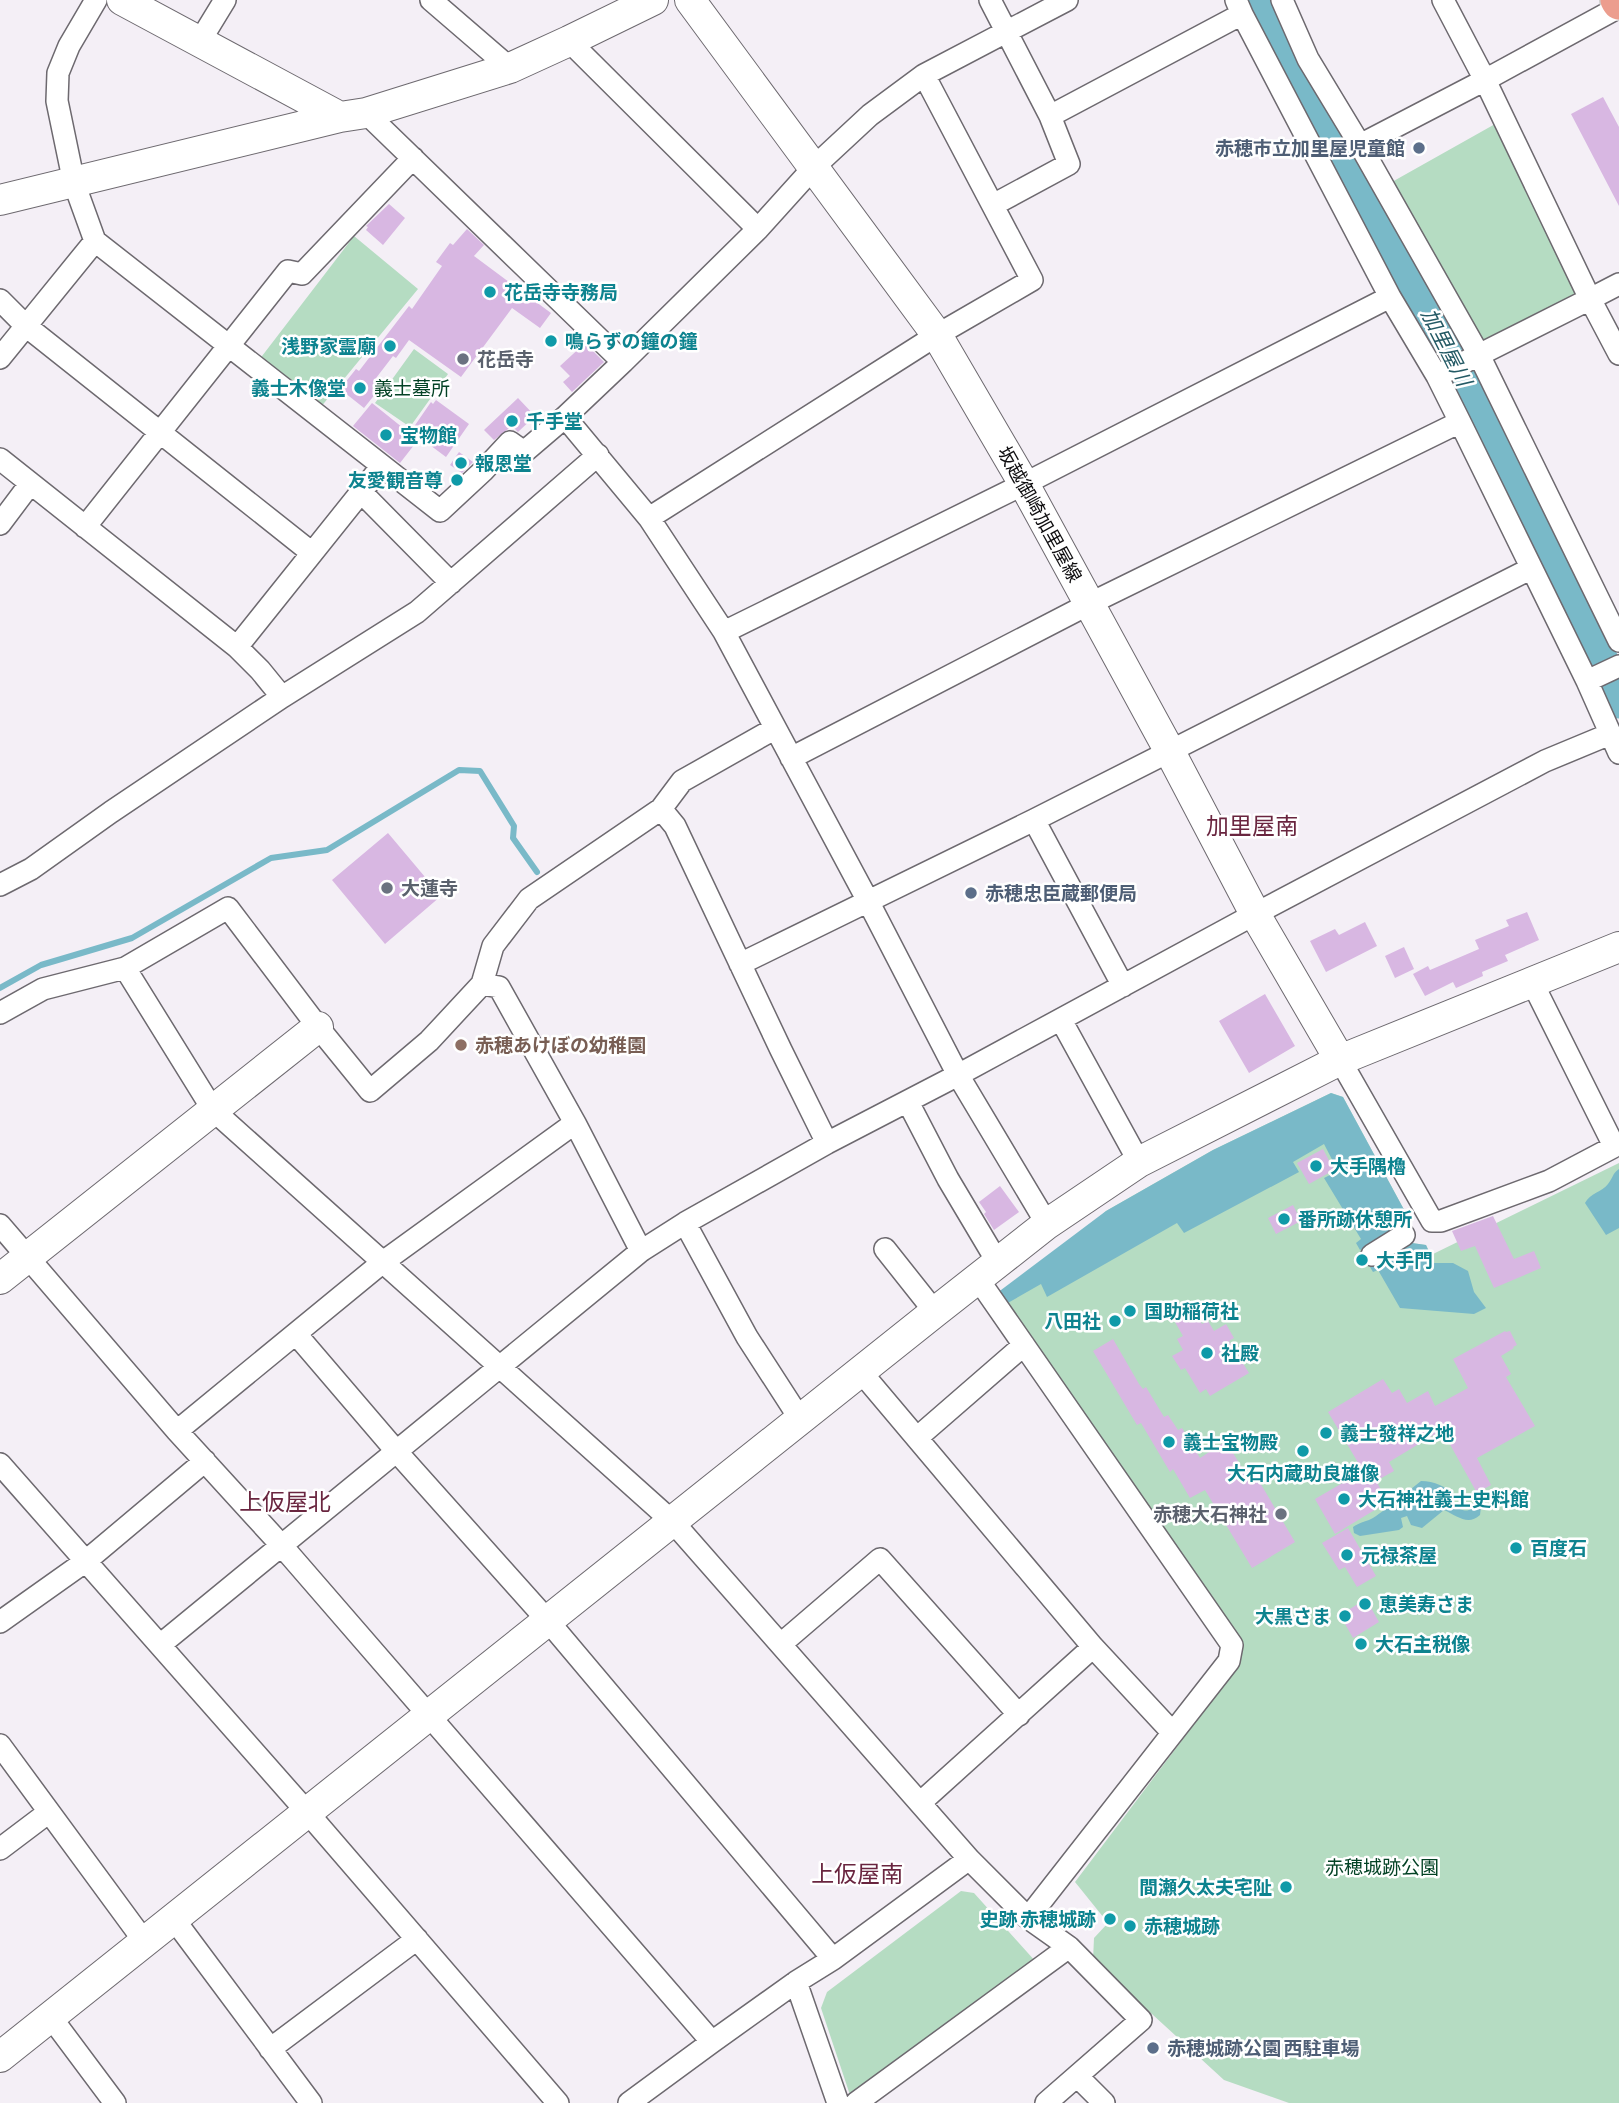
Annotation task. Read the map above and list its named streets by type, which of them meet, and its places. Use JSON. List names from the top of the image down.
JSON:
{
  "streets": {
    "street": ["坂越御崎加里屋線"]
  },
  "districts": ["加里屋南", "上仮屋北", "上仮屋南"],
  "water": ["加里屋川"],
  "parks": ["義士墓所", "赤穂城跡公園"],
  "places": [
    "赤穂市立加里屋児童館",
    "花岳寺寺務局",
    "鳴らずの鐘の鐘",
    "浅野家霊廟",
    "花岳寺",
    "義士木像堂",
    "千手堂",
    "宝物館",
    "報恩堂",
    "友愛観音尊",
    "大蓮寺",
    "赤穂忠臣蔵郵便局",
    "赤穂あけぼの幼稚園",
    "大手隅櫓",
    "番所跡休憩所",
    "大手門",
    "国助稲荷社",
    "八田社",
    "社殿",
    "義士發祥之地",
    "義士宝物殿",
    "大石内蔵助良雄像",
    "大石神社義士史料館",
    "赤穂大石神社",
    "百度石",
    "元禄茶屋",
    "恵美寿さま",
    "大黒さま",
    "大石主税像",
    "間瀬久太夫宅阯",
    "史跡 赤穂城跡",
    "赤穂城跡",
    "赤穂城跡公園 西駐車場"
  ]
}
